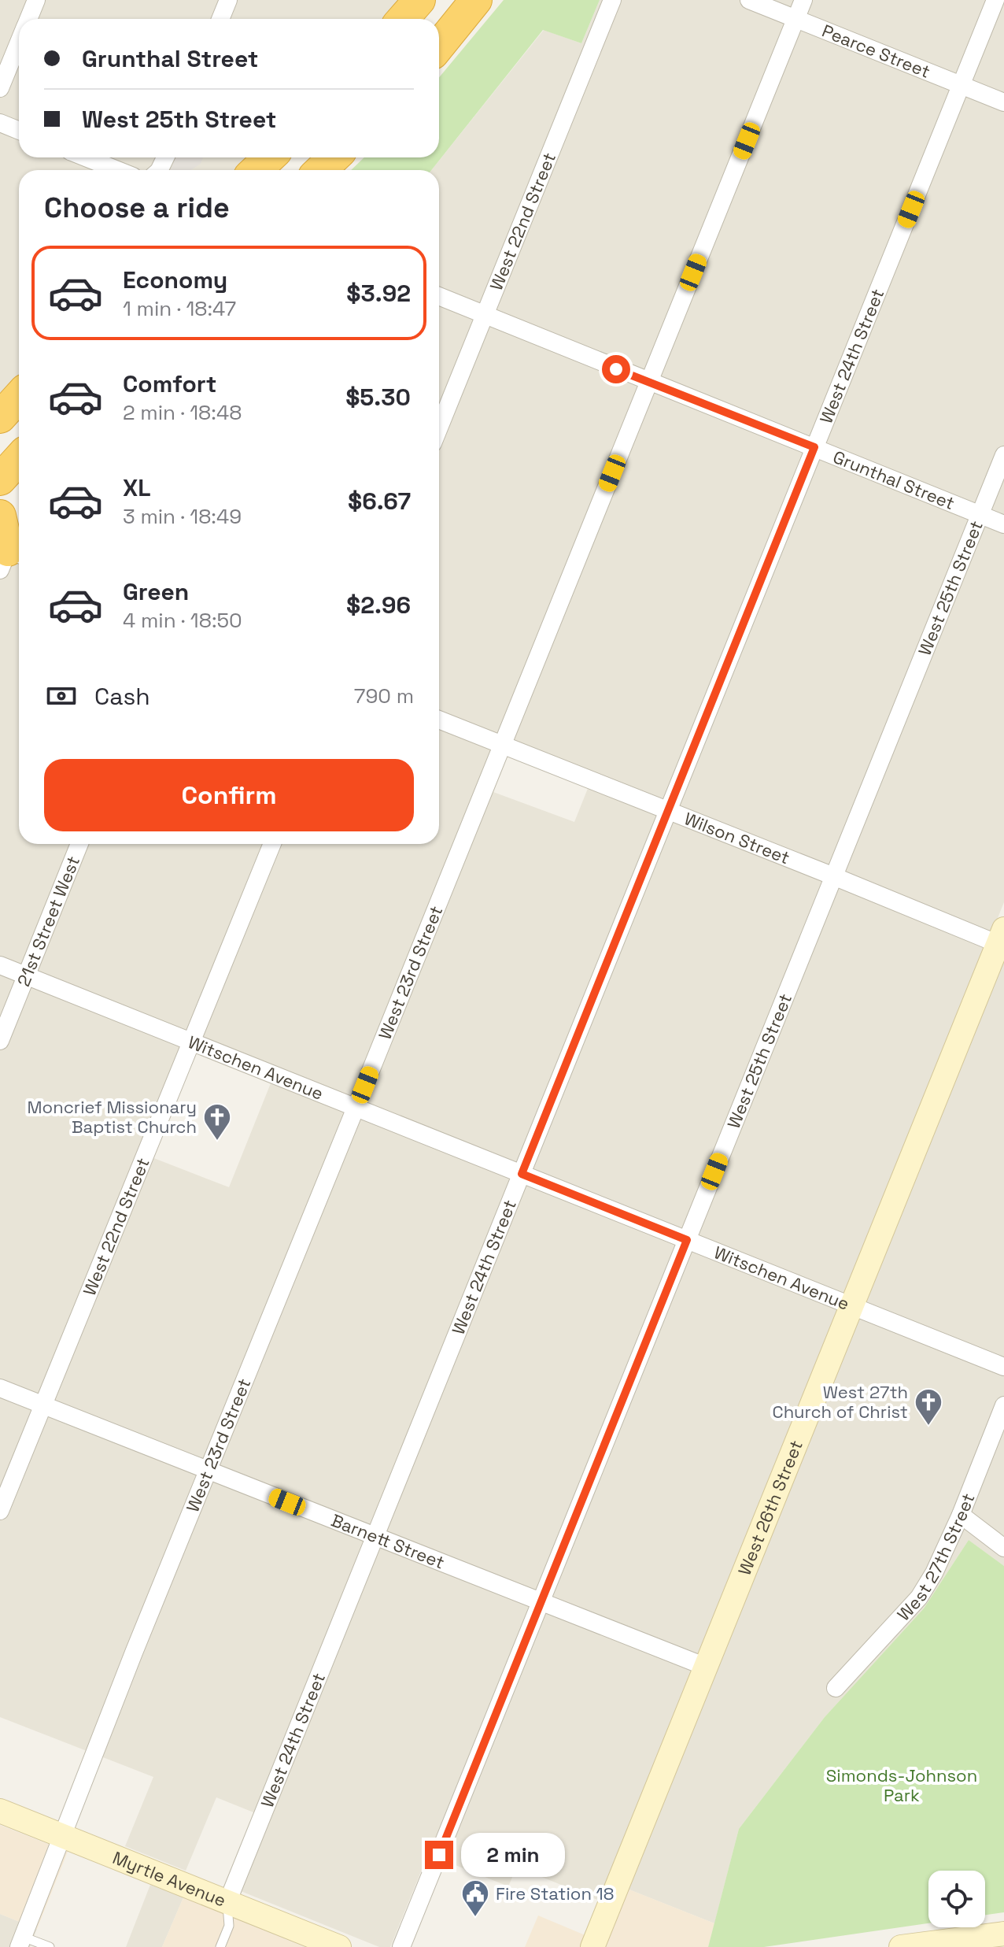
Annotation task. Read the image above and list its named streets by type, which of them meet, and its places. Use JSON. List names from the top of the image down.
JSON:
{
  "streets": {
    "main road": ["West 26th Street", "Myrtle Avenue"],
    "street": [
      "Pearce Street",
      "West 22nd Street",
      "West 24th Street",
      "Grunthal Street",
      "West 25th Street",
      "Wilson Street",
      "21st Street West",
      "West 23rd Street",
      "Witschen Avenue",
      "Barnett Street",
      "West 27th Street"
    ]
  },
  "crossings": [
    ["Pearce Street", "West 24th Street"],
    ["Pearce Street", "West 23rd Street"],
    ["West 22nd Street", "Grunthal Street"],
    ["West 22nd Street", "Witschen Avenue"],
    ["West 22nd Street", "Barnett Street"],
    ["West 24th Street", "Grunthal Street"],
    ["West 24th Street", "Wilson Street"],
    ["West 24th Street", "Witschen Avenue"],
    ["West 24th Street", "Barnett Street"],
    ["West 24th Street", "Myrtle Avenue"],
    ["Grunthal Street", "West 25th Street"],
    ["Grunthal Street", "West 23rd Street"],
    ["West 25th Street", "Wilson Street"],
    ["West 25th Street", "Witschen Avenue"],
    ["West 25th Street", "Barnett Street"],
    ["Wilson Street", "West 23rd Street"],
    ["Wilson Street", "West 26th Street"],
    ["21st Street West", "Witschen Avenue"],
    ["West 23rd Street", "Witschen Avenue"],
    ["West 23rd Street", "Barnett Street"],
    ["West 23rd Street", "Myrtle Avenue"],
    ["Witschen Avenue", "West 26th Street"],
    ["West 26th Street", "Barnett Street"]
  ],
  "parks": ["Simonds-Johnson Park"],
  "places": {
    "church": ["Moncrief Missionary Baptist Church", "West 27th Church of Christ"],
    "public building": ["Fire Station 18"]
  },
  "page": {
    "banner": ["Grunthal Street", "West 25th Street"],
    "heading": "Choose a ride",
    "list": [
      {
        "name": "Economy",
        "note": "1 min · 18:47",
        "value": "$3.92"
      },
      {
        "name": "Comfort",
        "note": "2 min · 18:48",
        "value": "$5.30"
      },
      {
        "name": "XL",
        "note": "3 min · 18:49",
        "value": "$6.67"
      },
      {
        "name": "Green",
        "note": "4 min · 18:50",
        "value": "$2.96"
      }
    ],
    "pay": ["Cash", "790 m"],
    "buttons": "Confirm",
    "bubble": "2 min"
  }
}
